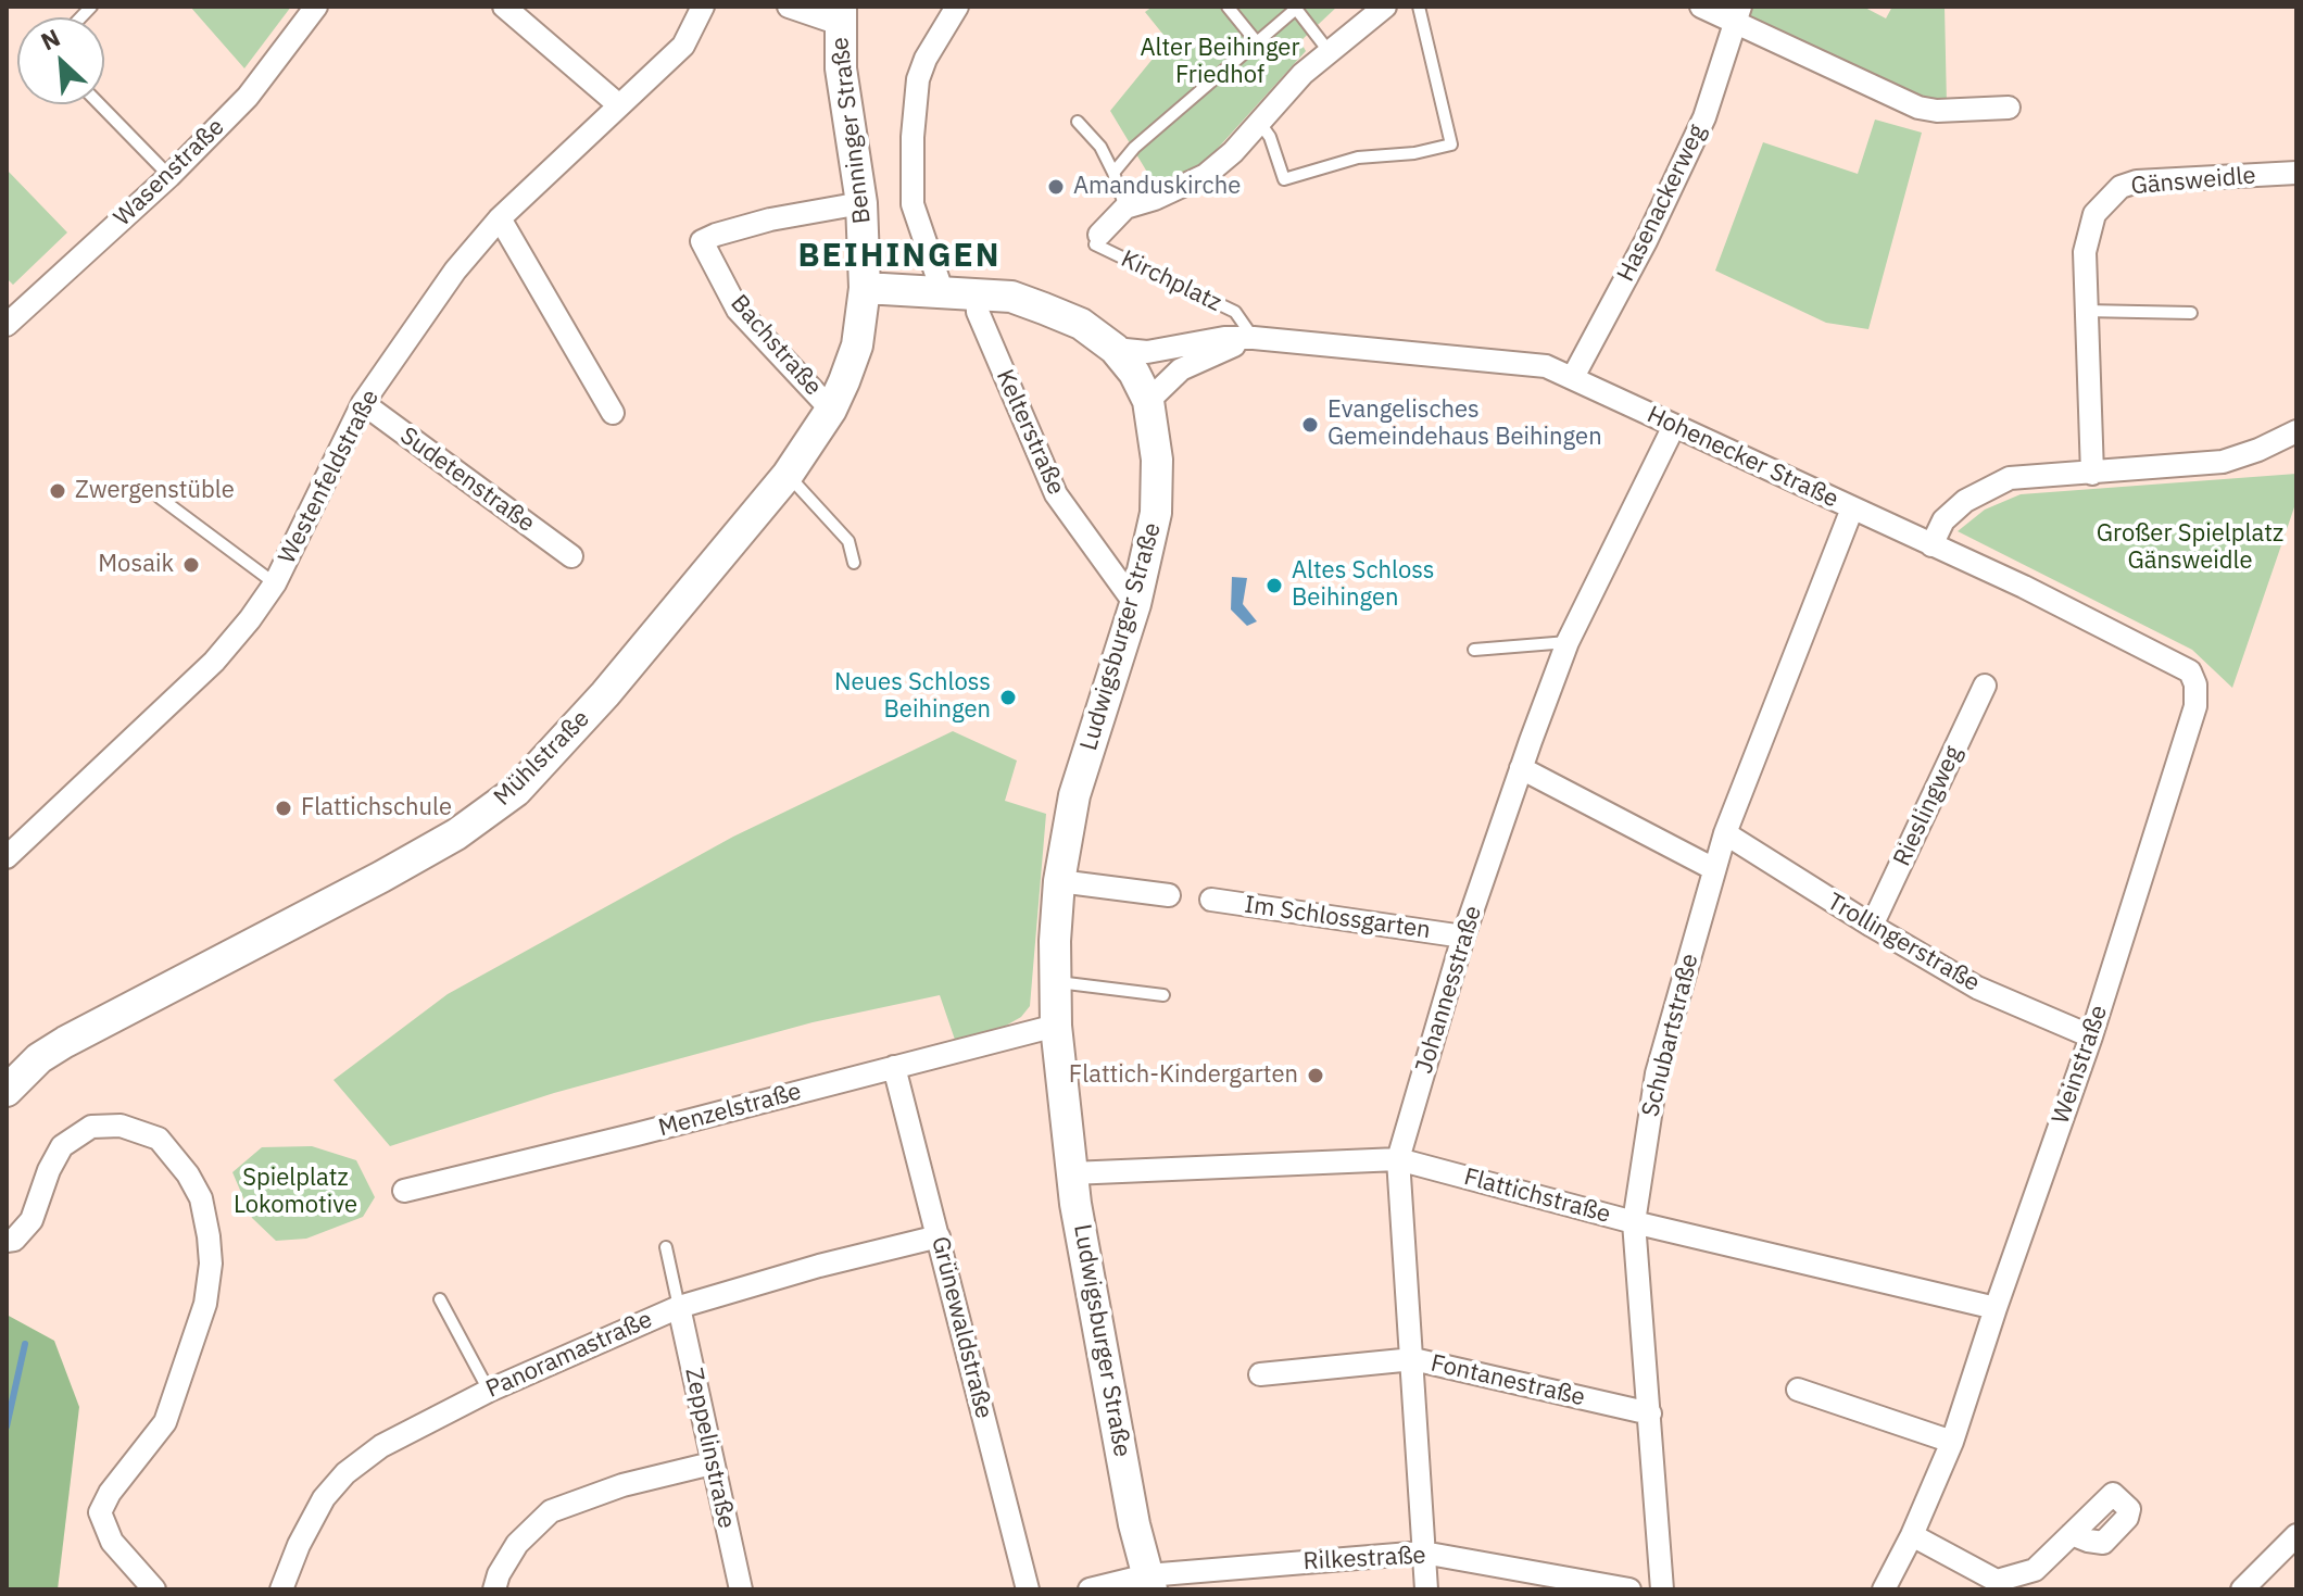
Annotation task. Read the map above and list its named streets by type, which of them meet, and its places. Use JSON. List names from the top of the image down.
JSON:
{
  "streets": {
    "main road": ["Benninger Straße", "Ludwigsburger Straße", "Mühlstraße"],
    "street": [
      "Wasenstraße",
      "Gänsweidle",
      "Hasenackerweg",
      "Kirchplatz",
      "Bachstraße",
      "Kelterstraße",
      "Hohenecker Straße",
      "Westenfeldstraße",
      "Sudetenstraße",
      "Rieslingweg",
      "Im Schlossgarten",
      "Trollingerstraße",
      "Johannesstraße",
      "Schubartstraße",
      "Weinstraße",
      "Menzelstraße",
      "Flattichstraße",
      "Grünewaldstraße",
      "Panoramastraße",
      "Fontanestraße",
      "Zeppelinstraße",
      "Rilkestraße"
    ]
  },
  "crossings": [
    ["Benninger Straße", "Bachstraße"],
    ["Benninger Straße", "Mühlstraße"],
    ["Hasenackerweg", "Hohenecker Straße"],
    ["Kirchplatz", "Hohenecker Straße"],
    ["Bachstraße", "Mühlstraße"],
    ["Kelterstraße", "Ludwigsburger Straße"],
    ["Hohenecker Straße", "Ludwigsburger Straße"],
    ["Hohenecker Straße", "Johannesstraße"],
    ["Hohenecker Straße", "Schubartstraße"],
    ["Hohenecker Straße", "Weinstraße"],
    ["Westenfeldstraße", "Sudetenstraße"],
    ["Ludwigsburger Straße", "Menzelstraße"],
    ["Ludwigsburger Straße", "Flattichstraße"],
    ["Ludwigsburger Straße", "Rilkestraße"],
    ["Rieslingweg", "Trollingerstraße"],
    ["Im Schlossgarten", "Johannesstraße"],
    ["Trollingerstraße", "Schubartstraße"],
    ["Trollingerstraße", "Weinstraße"],
    ["Johannesstraße", "Flattichstraße"],
    ["Johannesstraße", "Fontanestraße"],
    ["Johannesstraße", "Rilkestraße"],
    ["Schubartstraße", "Flattichstraße"],
    ["Schubartstraße", "Fontanestraße"],
    ["Weinstraße", "Flattichstraße"],
    ["Menzelstraße", "Grünewaldstraße"],
    ["Grünewaldstraße", "Panoramastraße"],
    ["Panoramastraße", "Zeppelinstraße"]
  ],
  "districts": ["BEIHINGEN"],
  "parks": ["Alter Beihinger Friedhof", "Großer Spielplatz Gänsweidle", "Spielplatz Lokomotive"],
  "places": [
    "Amanduskirche",
    "Evangelisches Gemeindehaus Beihingen",
    "Zwergenstüble",
    "Mosaik",
    "Altes Schloss Beihingen",
    "Neues Schloss Beihingen",
    "Flattichschule",
    "Flattich-Kindergarten"
  ],
  "north": "top left"
}
